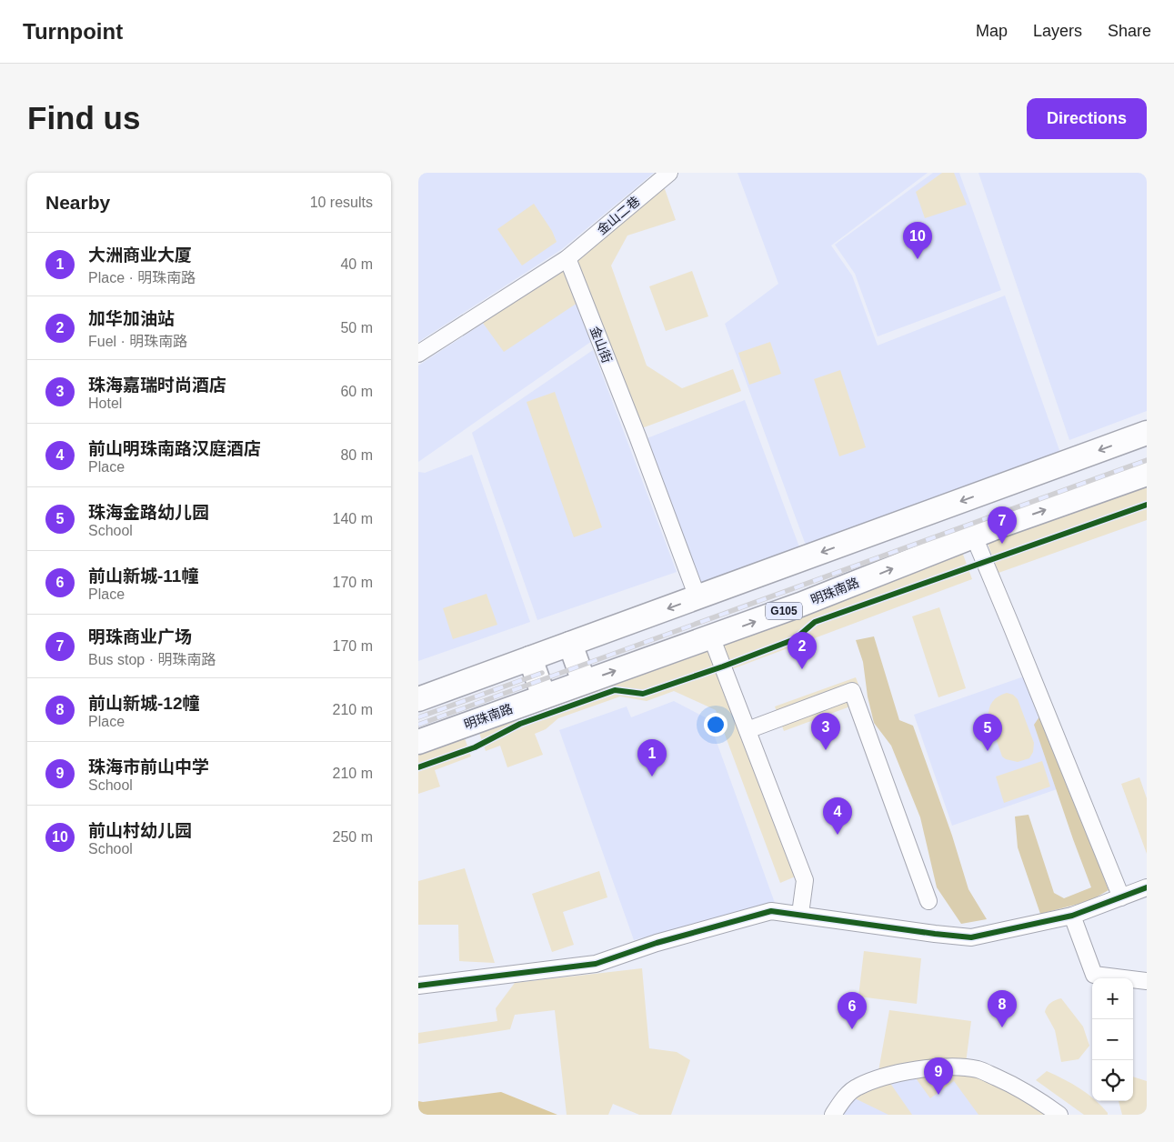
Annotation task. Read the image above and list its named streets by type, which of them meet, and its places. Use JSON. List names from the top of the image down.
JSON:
{
  "streets": {
    "highway": ["明珠南路", "G105"],
    "street": ["金山二巷", "金山街"]
  },
  "crossings": [
    ["金山二巷", "金山街"]
  ],
  "page": {
    "header": "Turnpoint",
    "nav": ["Map", "Layers", "Share"],
    "buttons": "Directions",
    "title": "Find us",
    "heading": ["Nearby", "10 results"],
    "pins": [
      "10",
      "7",
      "2",
      "3",
      "5",
      "1",
      "4",
      "8",
      "6",
      "9"
    ],
    "list": [
      {
        "mark": "1",
        "name": "大洲商业大厦",
        "note": "Place · 明珠南路",
        "value": "40 m"
      },
      {
        "mark": "2",
        "name": "加华加油站",
        "note": "Fuel · 明珠南路",
        "value": "50 m"
      },
      {
        "mark": "3",
        "name": "珠海嘉瑞时尚酒店",
        "note": "Hotel",
        "value": "60 m"
      },
      {
        "mark": "4",
        "name": "前山明珠南路汉庭酒店",
        "note": "Place",
        "value": "80 m"
      },
      {
        "mark": "5",
        "name": "珠海金路幼儿园",
        "note": "School",
        "value": "140 m"
      },
      {
        "mark": "6",
        "name": "前山新城-11幢",
        "note": "Place",
        "value": "170 m"
      },
      {
        "mark": "7",
        "name": "明珠商业广场",
        "note": "Bus stop · 明珠南路",
        "value": "170 m"
      },
      {
        "mark": "8",
        "name": "前山新城-12幢",
        "note": "Place",
        "value": "210 m"
      },
      {
        "mark": "9",
        "name": "珠海市前山中学",
        "note": "School",
        "value": "210 m"
      },
      {
        "mark": "10",
        "name": "前山村幼儿园",
        "note": "School",
        "value": "250 m"
      }
    ],
    "map_buttons": ["+", "−"]
  }
}
